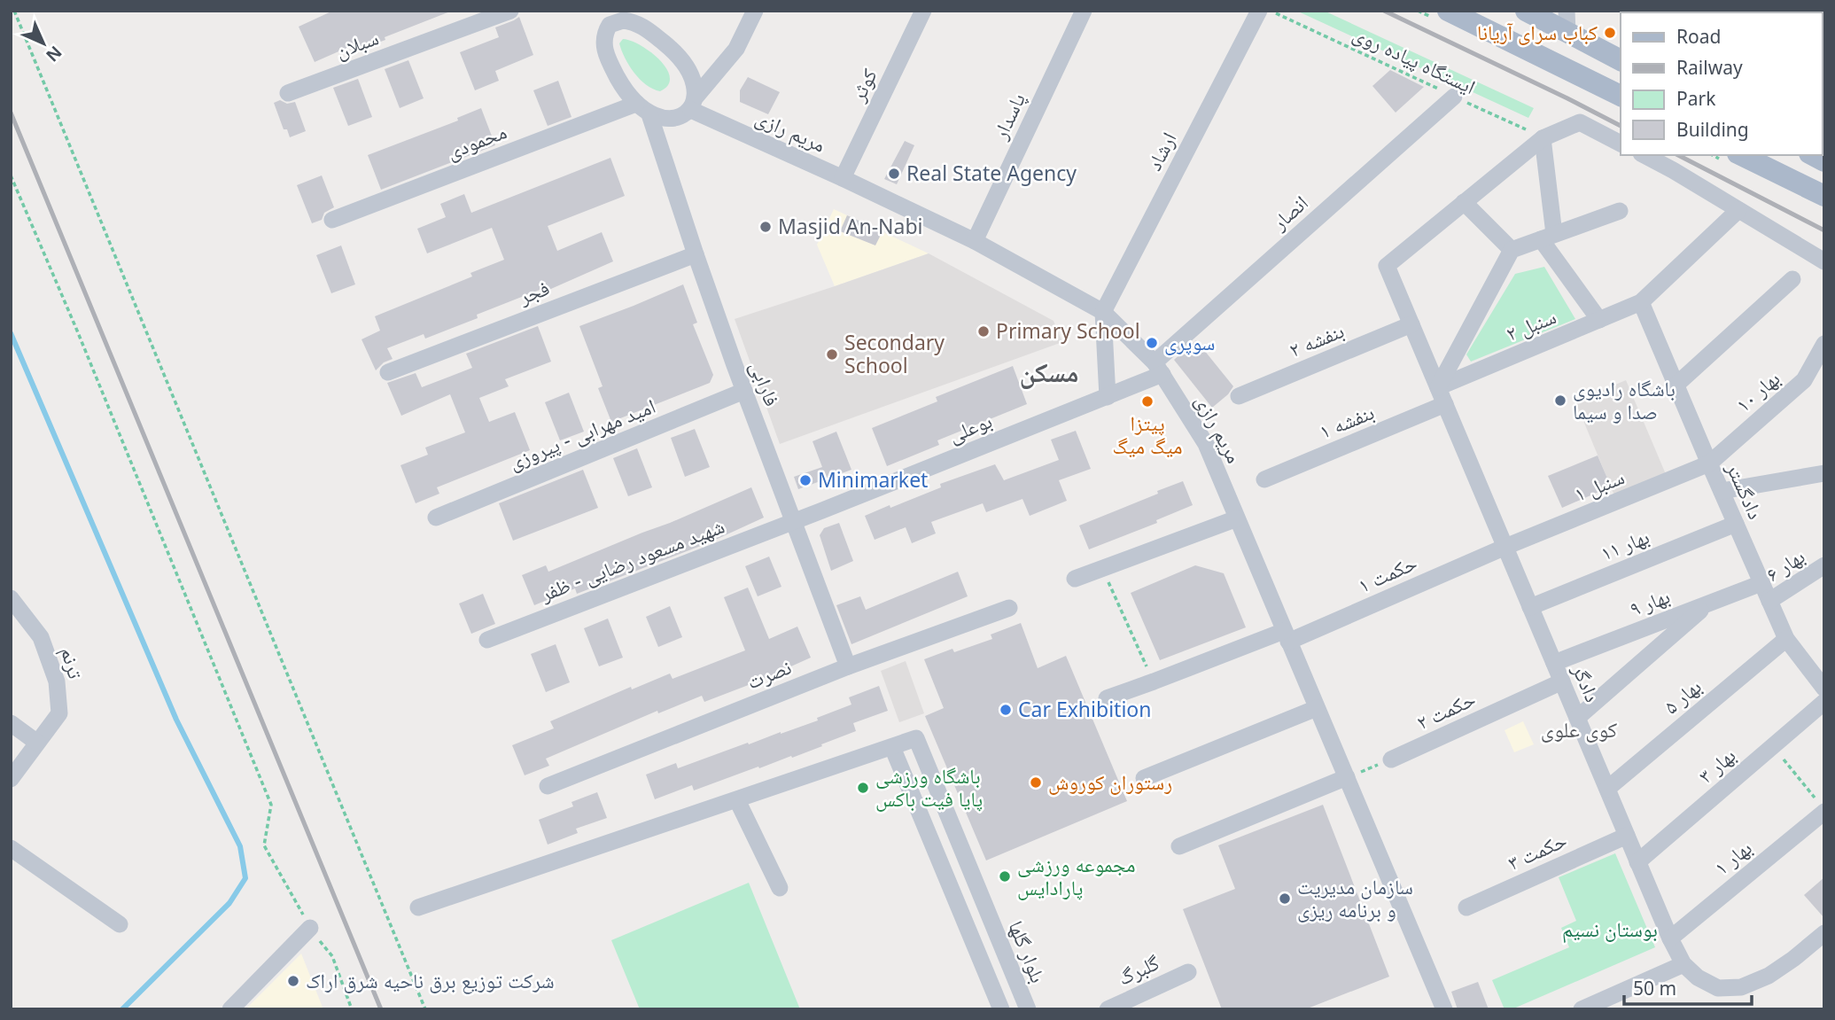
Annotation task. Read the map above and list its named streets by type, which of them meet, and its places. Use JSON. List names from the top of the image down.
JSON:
{
  "streets": {
    "street": [
      "سبلان",
      "کوثر",
      "پاسدار",
      "مریم رازی",
      "محمودی",
      "ارشاد",
      "انصار",
      "فجر",
      "سنبل ۲",
      "بنفشه ۲",
      "فارابی",
      "بهار ۱۰",
      "بنفشه ۱",
      "بوعلی",
      "امید مهرابی - پیروزی",
      "سنبل ۱",
      "دادگستر",
      "بهار ۱۱",
      "شهید مسعود رضایی - ظفر",
      "بهار ۶",
      "حکمت ۱",
      "بهار ۹",
      "ترنم",
      "نصرت",
      "دادگر",
      "بهار ۵",
      "حکمت ۲",
      "بهار ۳",
      "حکمت ۳",
      "بهار ۱",
      "بلوار گلها",
      "گلبرگ"
    ],
    "path": ["ایستگاه پیاده روی"]
  },
  "crossings": [
    ["ایستگاه پیاده روی", "انصار"],
    ["کوثر", "مریم رازی"],
    ["پاسدار", "مریم رازی"],
    ["مریم رازی", "ارشاد"],
    ["مریم رازی", "انصار"],
    ["مریم رازی", "بوعلی"],
    ["مریم رازی", "حکمت ۱"],
    ["محمودی", "فارابی"],
    ["انصار", "بوعلی"],
    ["فجر", "فارابی"],
    ["سنبل ۲", "دادگستر"],
    ["سنبل ۲", "دادگر"],
    ["بنفشه ۲", "دادگر"],
    ["فارابی", "بوعلی"],
    ["فارابی", "امید مهرابی - پیروزی"],
    ["فارابی", "شهید مسعود رضایی - ظفر"],
    ["فارابی", "نصرت"],
    ["بهار ۱۰", "سنبل ۱"],
    ["بهار ۱۰", "دادگستر"],
    ["بنفشه ۱", "دادگر"],
    ["بوعلی", "شهید مسعود رضایی - ظفر"],
    ["سنبل ۱", "دادگستر"],
    ["سنبل ۱", "حکمت ۱"],
    ["سنبل ۱", "دادگر"],
    ["دادگستر", "بهار ۱۱"],
    ["دادگستر", "بهار ۶"],
    ["دادگستر", "بهار ۹"],
    ["دادگستر", "بهار ۵"],
    ["بهار ۱۱", "دادگر"],
    ["حکمت ۱", "دادگر"],
    ["بهار ۹", "دادگر"],
    ["دادگر", "بهار ۵"],
    ["دادگر", "حکمت ۲"],
    ["دادگر", "بهار ۳"],
    ["دادگر", "حکمت ۳"],
    ["دادگر", "بهار ۱"]
  ],
  "districts": ["مسکن", "کوی علوی"],
  "parks": ["بوستان نسیم"],
  "places": [
    "کباب سرای آریانا",
    "Real State Agency",
    "Masjid An-Nabi",
    "Primary School",
    "سوپری",
    "Secondary School",
    "باشگاه رادیوی صدا و سیما",
    "پیتزا میگ میگ",
    "Minimarket",
    "Car Exhibition",
    "رستوران کوروش",
    "باشگاه ورزشی پایا فیت باکس",
    "مجموعه ورزشی پارادایس",
    "سازمان مدیریت و برنامه ریزی",
    "شرکت توزیع برق ناحیه شرق اراک"
  ],
  "legend": [
    "Road",
    "Railway",
    "Park",
    "Building"
  ],
  "scale_bar": "50 m",
  "north": "bottom right"
}
